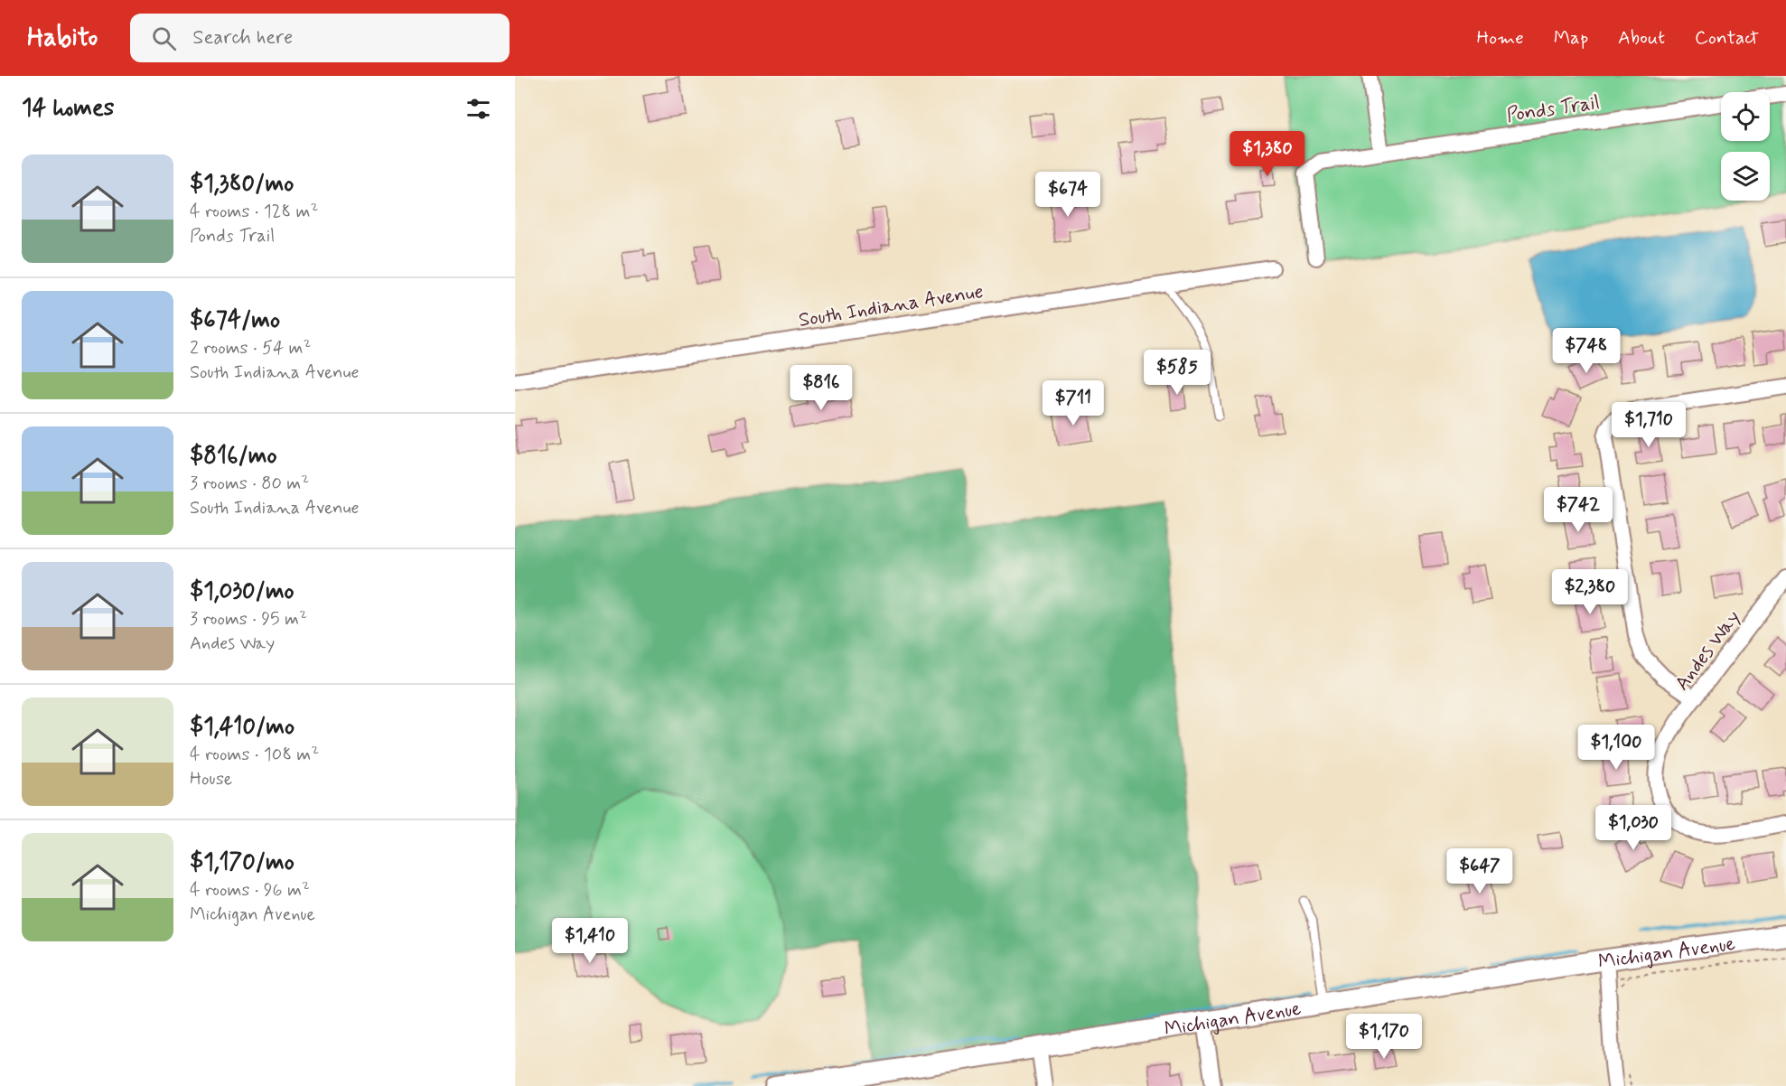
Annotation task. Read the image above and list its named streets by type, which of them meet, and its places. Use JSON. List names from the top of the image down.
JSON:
{
  "streets": {
    "street": [
      "Ponds Trail",
      "South Indiana Avenue",
      "Andes Way",
      "Michigan Avenue"
    ]
  },
  "page": {
    "header": "Habito",
    "search": "Search here",
    "nav": [
      "Home",
      "Map",
      "About",
      "Contact"
    ],
    "heading": "14 homes",
    "price": [
      "$1,380",
      "$674",
      "$748",
      "$585",
      "$816",
      "$711",
      "$1,710",
      "$742",
      "$2,380",
      "$1,100",
      "$1,030",
      "$647",
      "$1,410",
      "$1,170"
    ],
    "list": [
      {
        "name": "$1,380/mo",
        "note": "4 rooms · 128 m² · Ponds Trail"
      },
      {
        "name": "$674/mo",
        "note": "2 rooms · 54 m² · South Indiana Avenue"
      },
      {
        "name": "$816/mo",
        "note": "3 rooms · 80 m² · South Indiana Avenue"
      },
      {
        "name": "$1,030/mo",
        "note": "3 rooms · 95 m² · Andes Way"
      },
      {
        "name": "$1,410/mo",
        "note": "4 rooms · 108 m² · House"
      },
      {
        "name": "$1,170/mo",
        "note": "4 rooms · 96 m² · Michigan Avenue"
      }
    ]
  }
}
